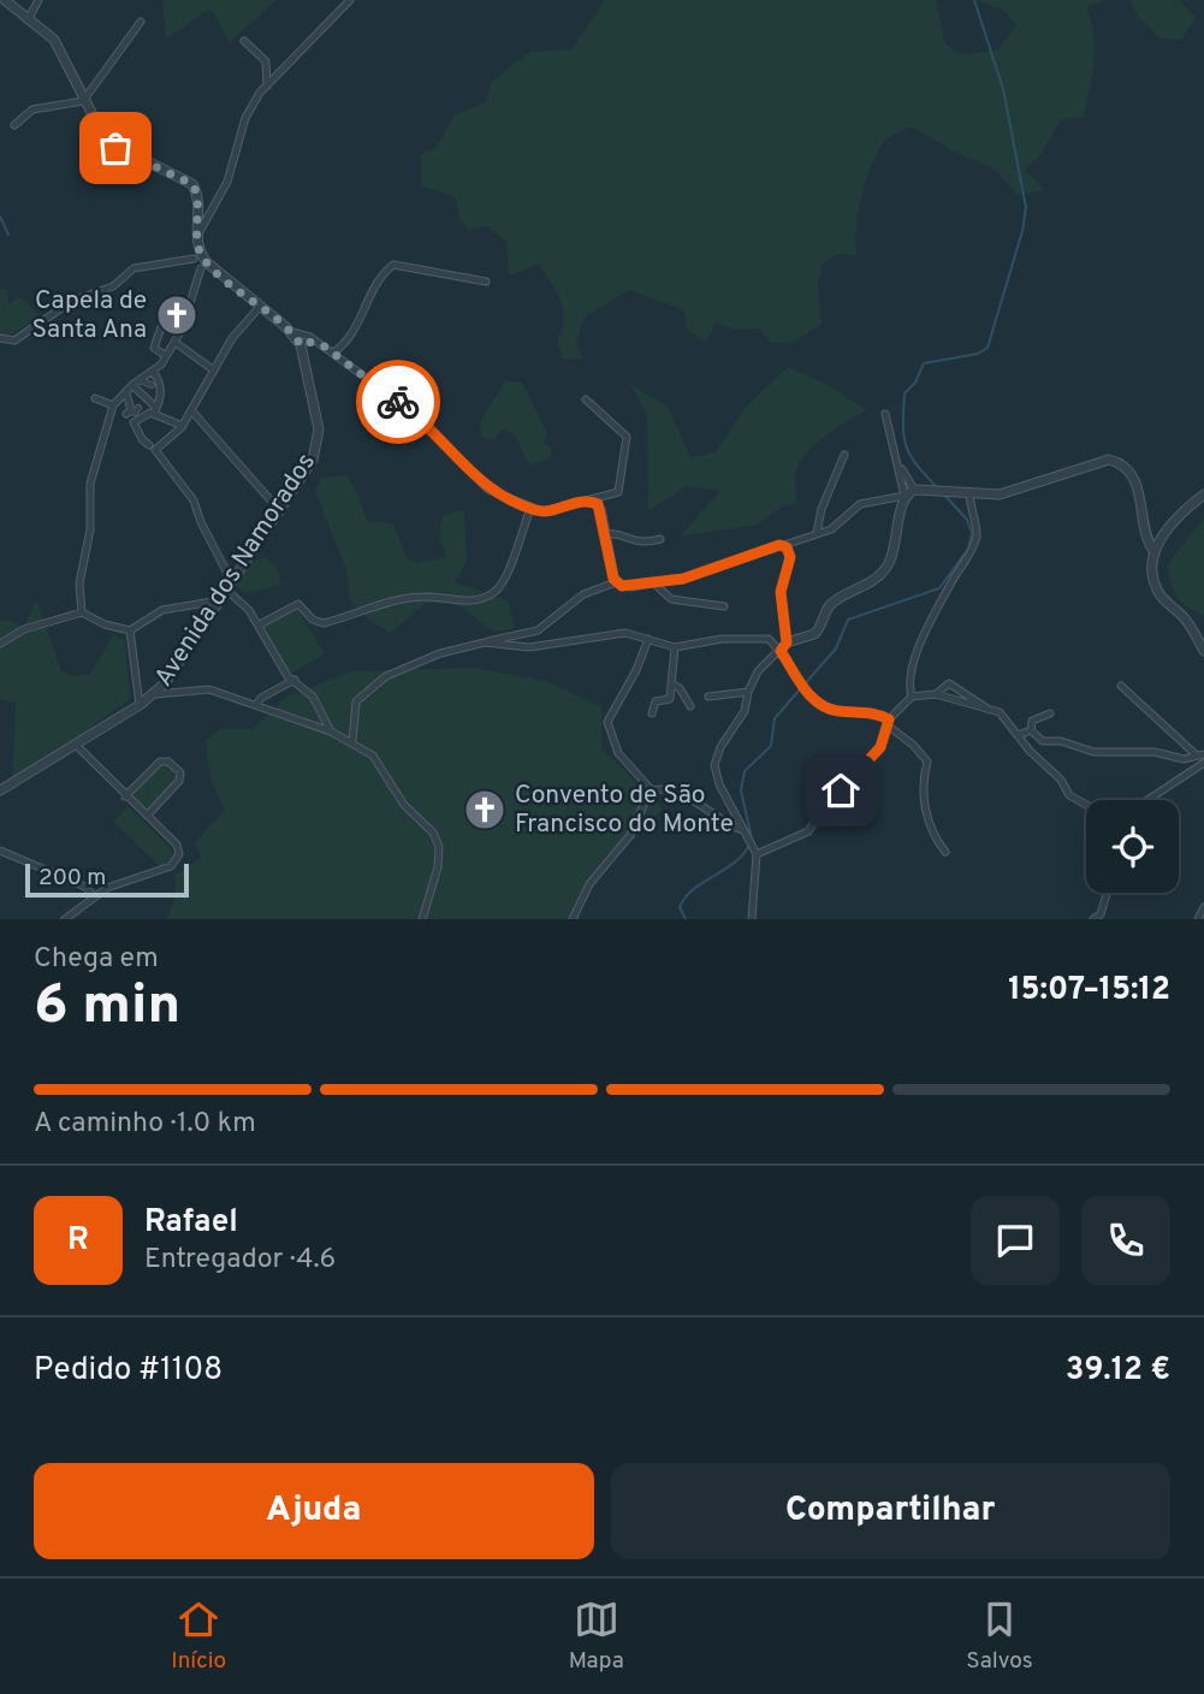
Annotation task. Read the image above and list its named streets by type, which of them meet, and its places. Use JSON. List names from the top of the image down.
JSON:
{
  "streets": {
    "street": ["Avenida dos Namorados"]
  },
  "places": {
    "church": ["Capela de Santa Ana", "Convento de São Francisco do Monte"]
  },
  "scale_bar": "200 m",
  "page": {
    "scale": "200 m",
    "heading": ["6 min", "Chega em", "15:07–15:12"],
    "panel": [
      "Rafael",
      "Entregador · 4.6",
      "Pedido #1108",
      "39.12 €"
    ],
    "bar": "A caminho · 1.0 km",
    "round": "R",
    "buttons": ["Ajuda", "Compartilhar"],
    "tabs": ["Início", "Mapa", "Salvos"]
  }
}
